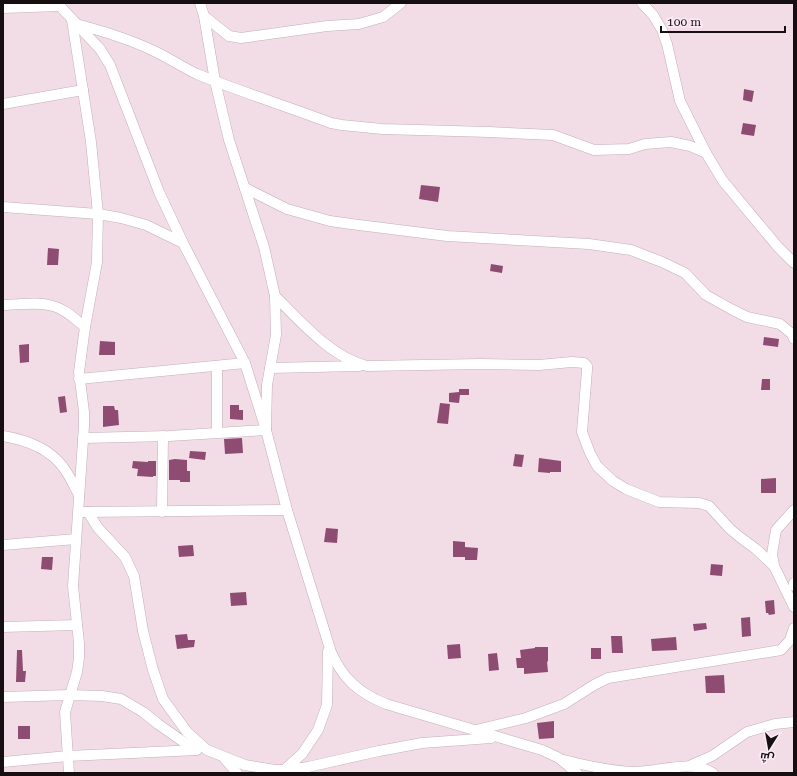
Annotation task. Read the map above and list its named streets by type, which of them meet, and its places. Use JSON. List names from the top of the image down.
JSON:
{
  "scale_bar": "100 m",
  "north": "bottom"
}
